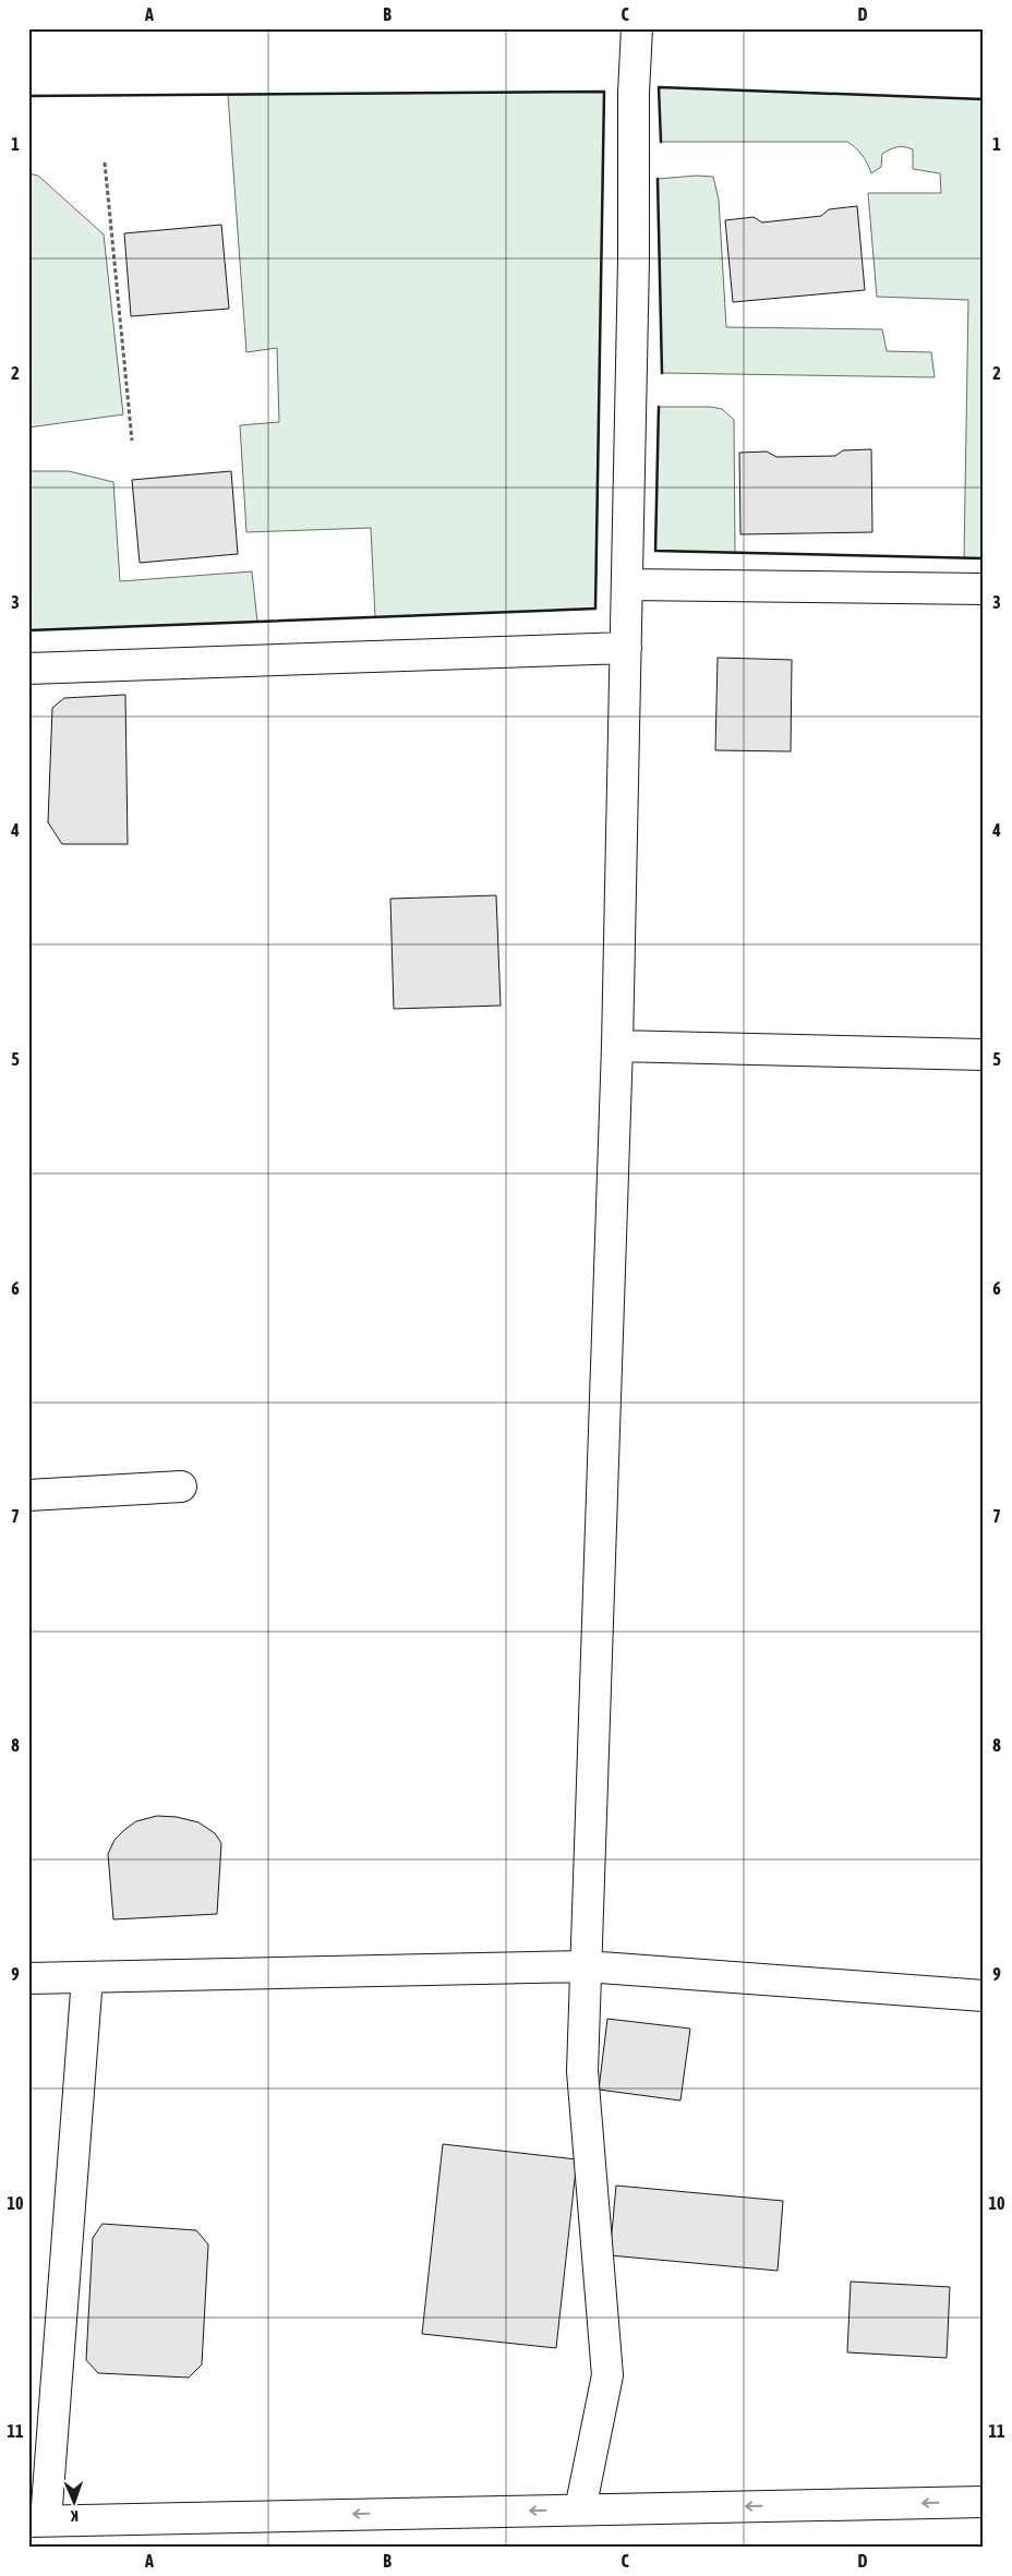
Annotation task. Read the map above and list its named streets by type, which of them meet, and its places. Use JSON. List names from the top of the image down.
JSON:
{
  "north": "bottom",
  "grid": {
    "columns": [
      "A",
      "B",
      "C",
      "D"
    ],
    "rows": [
      "1",
      "2",
      "3",
      "4",
      "5",
      "6",
      "7",
      "8",
      "9",
      "10",
      "11"
    ]
  }
}
